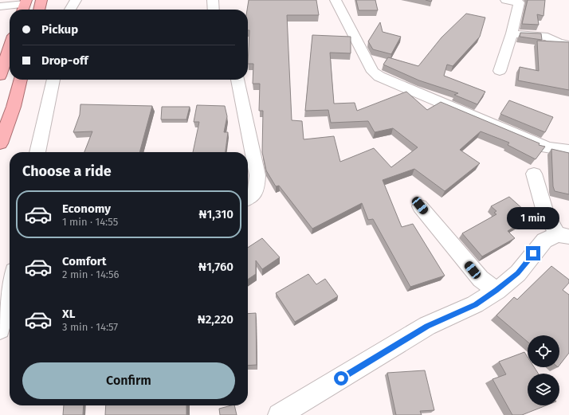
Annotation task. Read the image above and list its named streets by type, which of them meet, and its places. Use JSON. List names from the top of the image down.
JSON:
{
  "page": {
    "banner": ["Pickup", "Drop-off"],
    "heading": "Choose a ride",
    "list": [
      {
        "name": "Economy",
        "note": "1 min · 14:55",
        "value": "₦1,310"
      },
      {
        "name": "Comfort",
        "note": "2 min · 14:56",
        "value": "₦1,760"
      },
      {
        "name": "XL",
        "note": "3 min · 14:57",
        "value": "₦2,220"
      }
    ],
    "bubble": "1 min",
    "buttons": "Confirm"
  }
}
